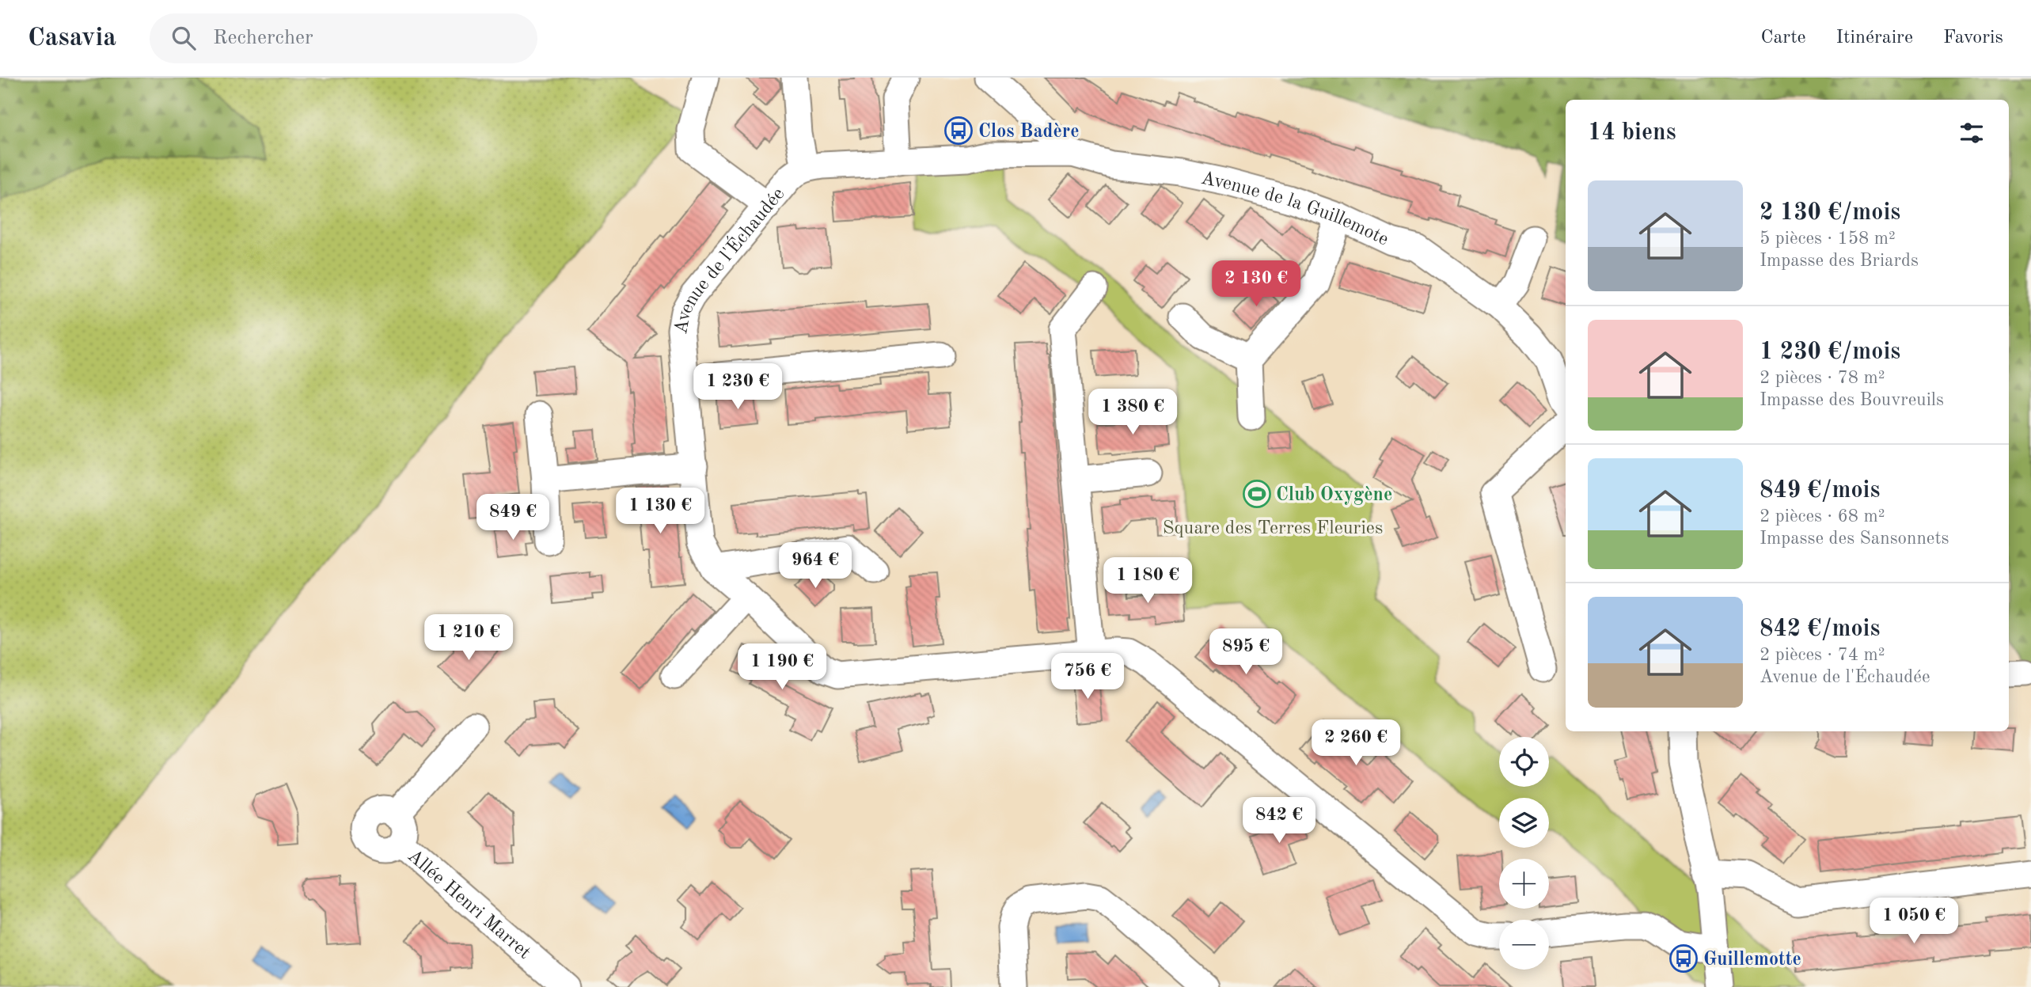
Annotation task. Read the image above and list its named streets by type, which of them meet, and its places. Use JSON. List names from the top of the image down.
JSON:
{
  "streets": {
    "street": ["Avenue de la Guillemote", "Avenue de l'Échaudée", "Allée Henri Marret"]
  },
  "crossings": [
    ["Avenue de la Guillemote", "Avenue de l'Échaudée"]
  ],
  "parks": ["Square des Terres Fleuries"],
  "places": {
    "bus stop": ["Clos Badère", "Guillemotte"],
    "sports": ["Club Oxygène"]
  },
  "page": {
    "header": "Casavia",
    "search": "Rechercher",
    "nav": ["Carte", "Itinéraire", "Favoris"],
    "heading": "14 biens",
    "list": [
      {
        "name": "2 130 €/mois",
        "note": "5 pièces · 158 m² · Impasse des Briards"
      },
      {
        "name": "1 230 €/mois",
        "note": "2 pièces · 78 m² · Impasse des Bouvreuils"
      },
      {
        "name": "849 €/mois",
        "note": "2 pièces · 68 m² · Impasse des Sansonnets"
      },
      {
        "name": "842 €/mois",
        "note": "2 pièces · 74 m² · Avenue de l'Échaudée"
      }
    ],
    "price": [
      "2 130 €",
      "1 230 €",
      "1 380 €",
      "1 130 €",
      "849 €",
      "964 €",
      "1 180 €",
      "1 210 €",
      "895 €",
      "1 190 €",
      "756 €",
      "2 260 €",
      "842 €",
      "1 050 €"
    ],
    "map_buttons": ["+", "−"]
  }
}
